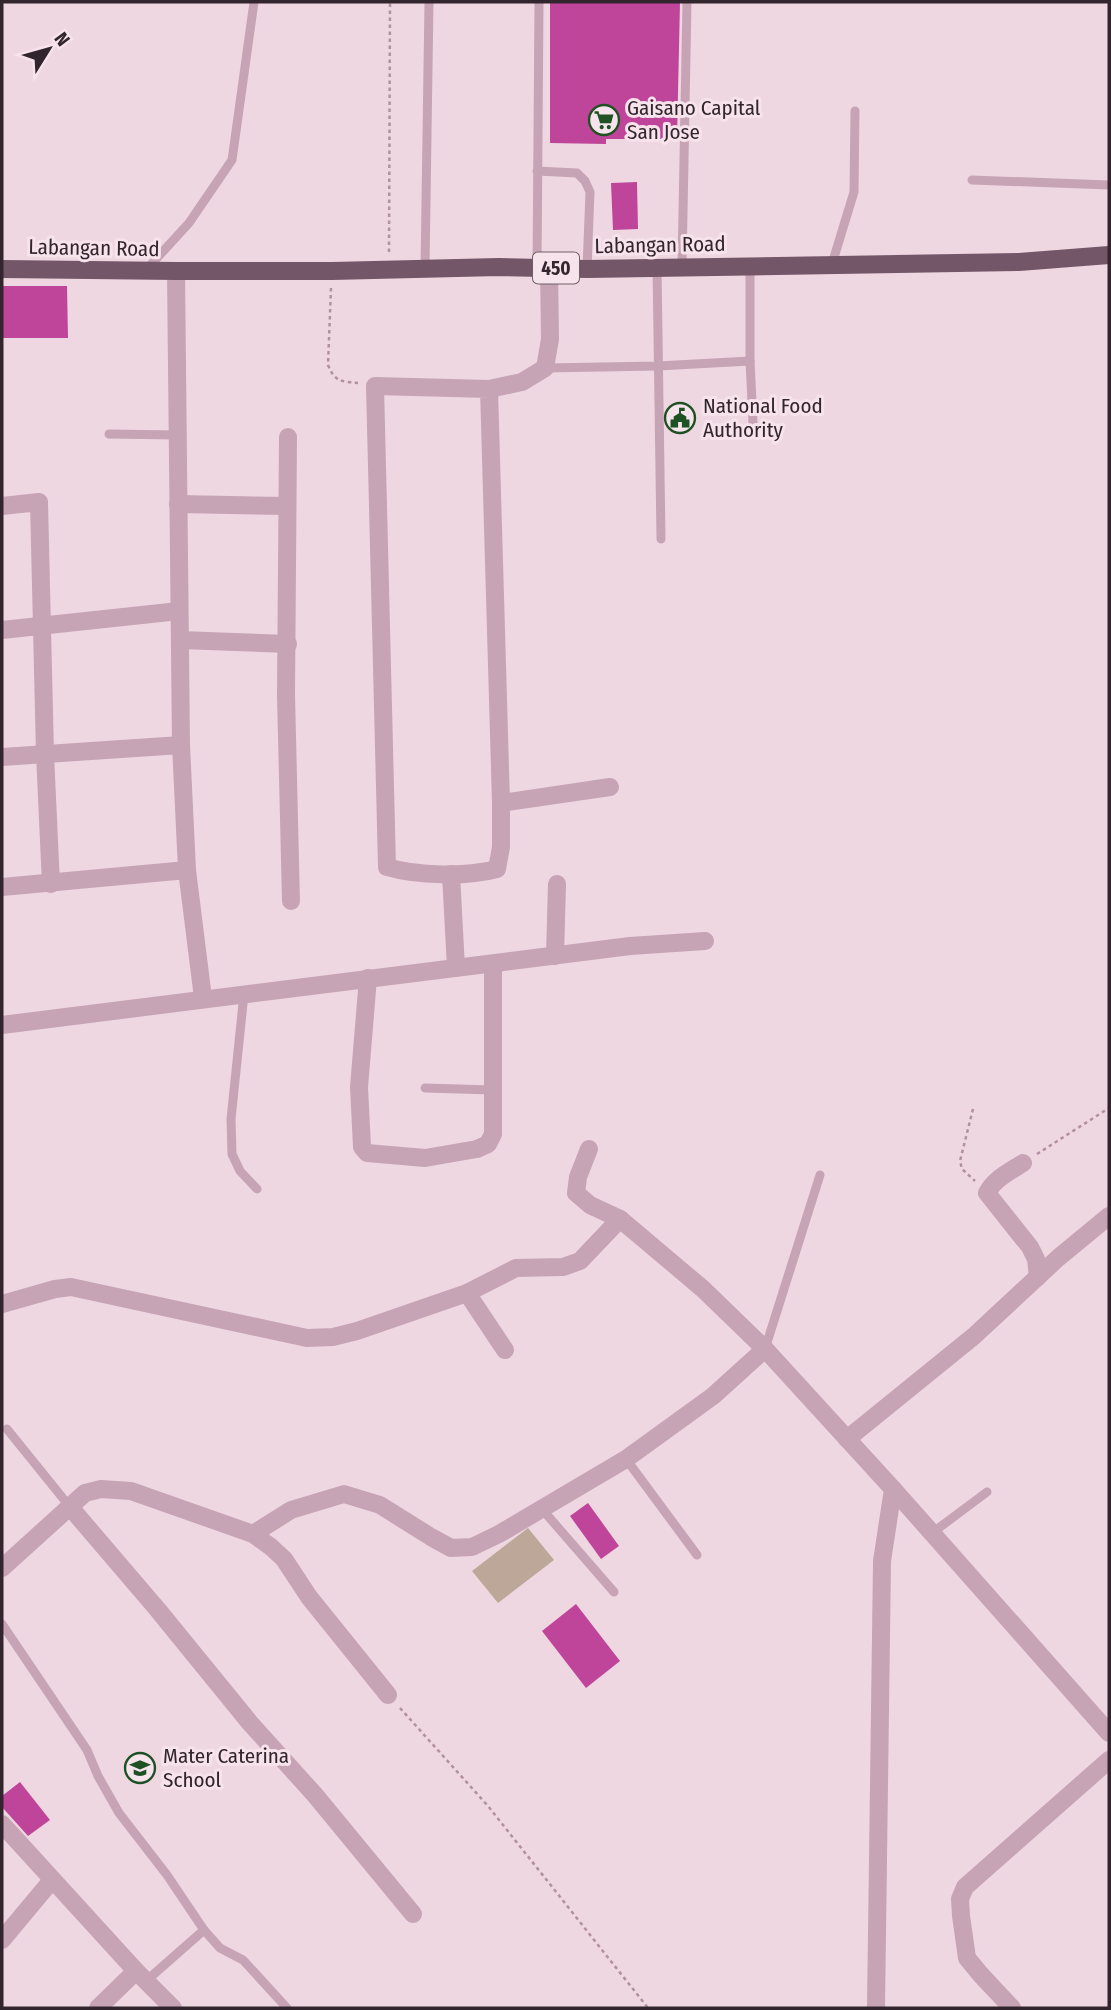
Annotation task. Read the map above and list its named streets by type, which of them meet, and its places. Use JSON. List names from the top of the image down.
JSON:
{
  "streets": {
    "main road": ["Labangan Road", "450"]
  },
  "places": {
    "supermarket": ["Gaisano Capital San Jose"],
    "public building": ["National Food Authority"],
    "school or university": ["Mater Caterina School"]
  },
  "north": "top right"
}
